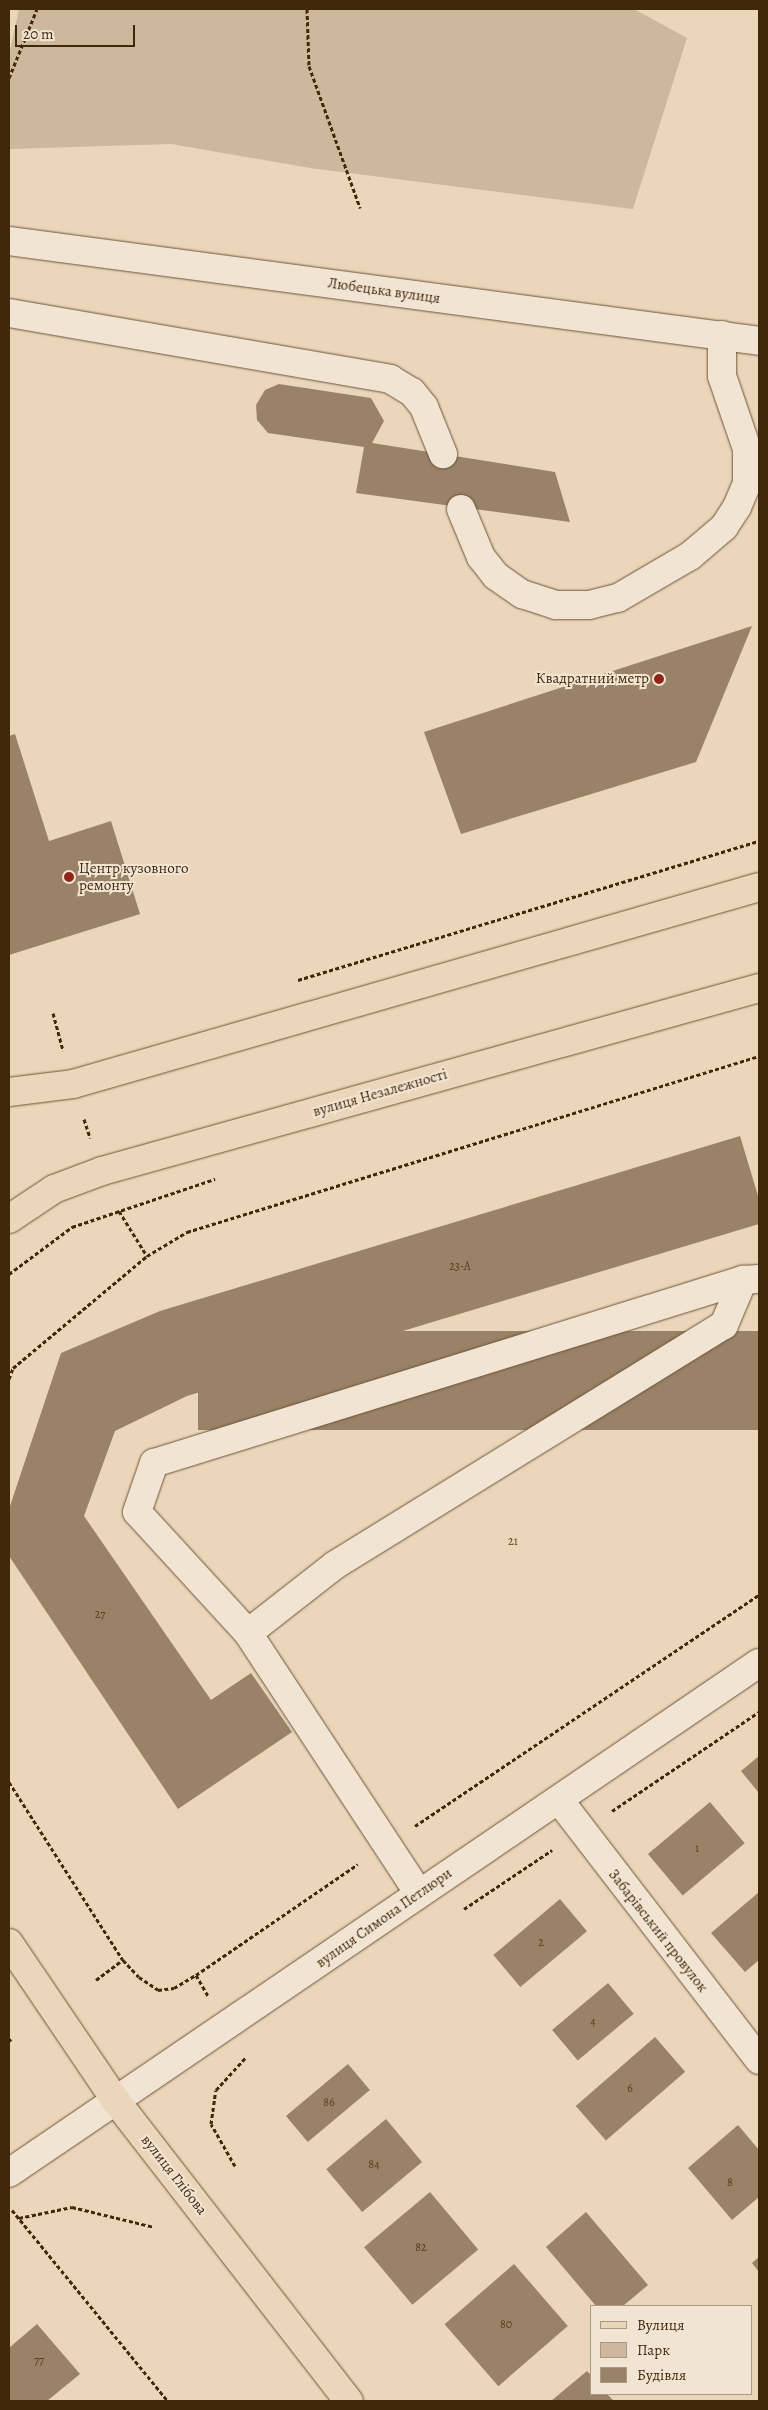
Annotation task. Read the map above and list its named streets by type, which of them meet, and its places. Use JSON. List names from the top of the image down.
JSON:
{
  "streets": {
    "main road": ["вулиця Незалежності", "вулиця Глібова"],
    "street": ["Любецька вулиця", "вулиця Симона Петлюри", "Забарівський провулок"]
  },
  "crossings": [
    ["вулиця Симона Петлюри", "Забарівський провулок"],
    ["вулиця Симона Петлюри", "вулиця Глібова"]
  ],
  "places": ["Квадратний метр", "Центр кузовного ремонту"],
  "house_numbers": [
    "23-А",
    "21",
    "27",
    "1",
    "2",
    "4",
    "6",
    "86",
    "84",
    "8",
    "82",
    "80",
    "77"
  ],
  "legend": ["Вулиця", "Парк", "Будівля"],
  "scale_bar": "20 m"
}
